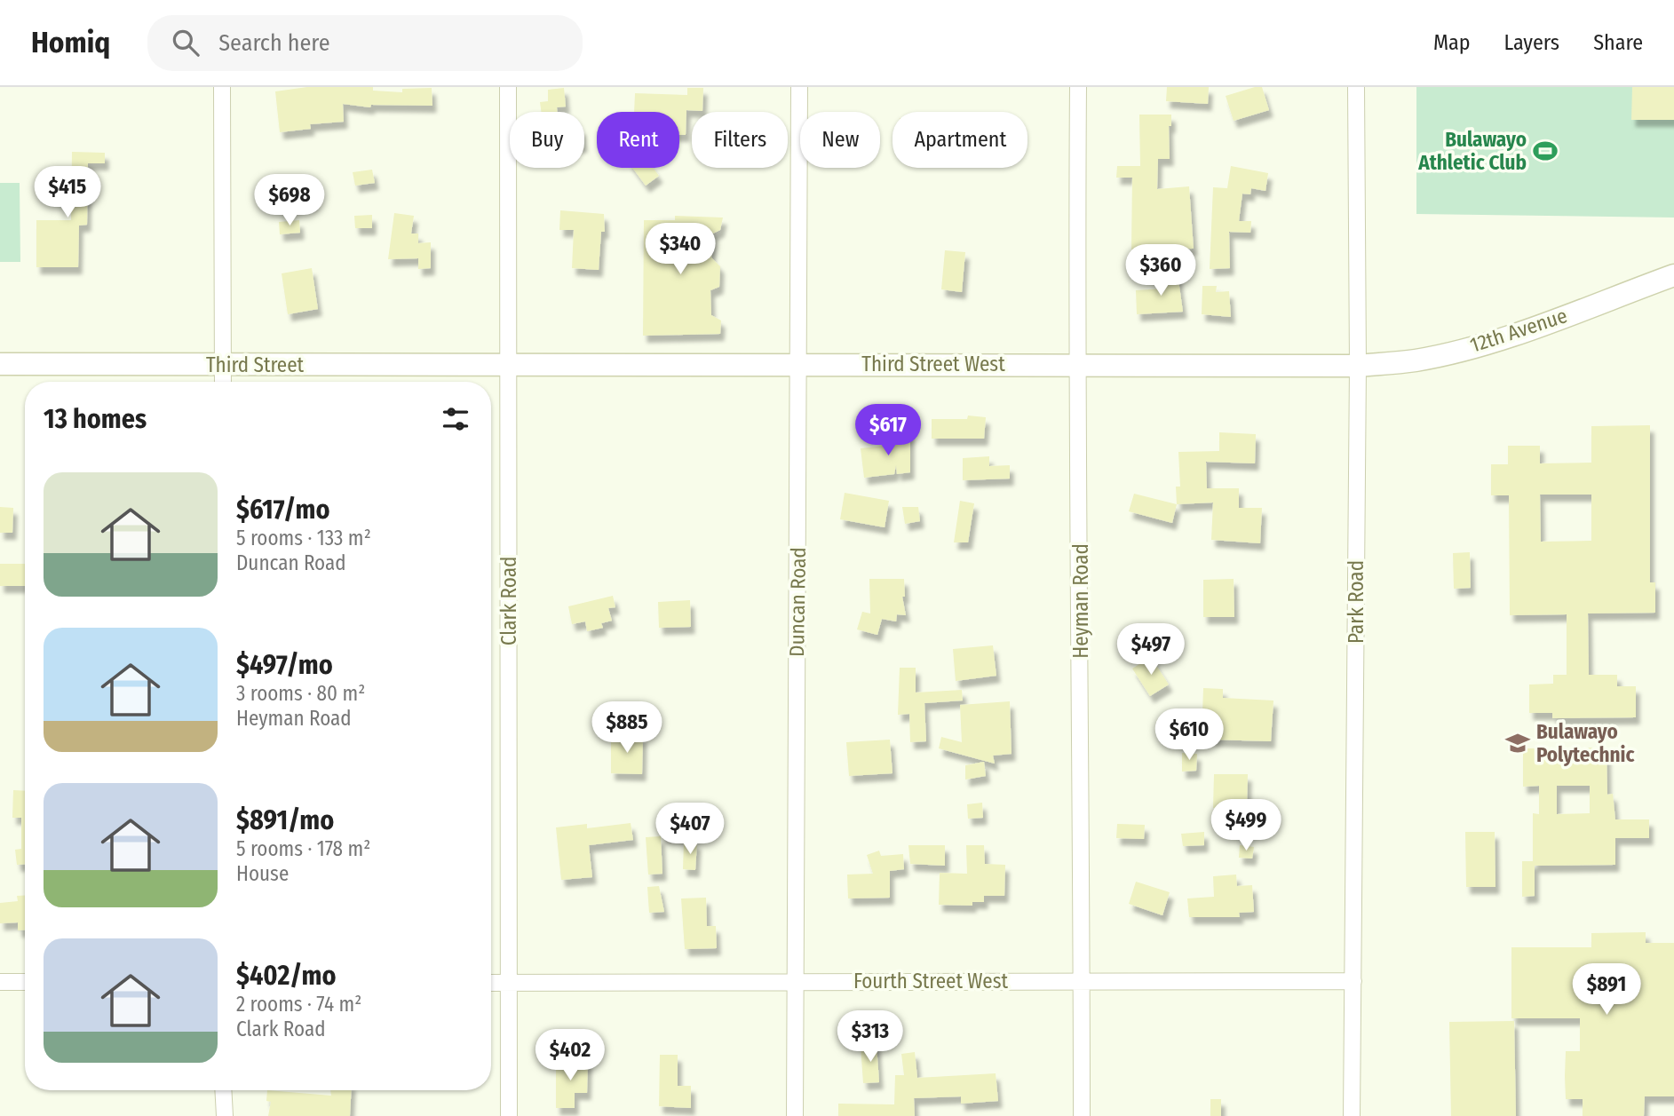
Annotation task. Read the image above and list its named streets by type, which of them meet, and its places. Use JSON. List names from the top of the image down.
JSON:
{
  "streets": {
    "main road": ["12th Avenue", "Third Street West", "Third Street"],
    "street": [
      "Clark Road",
      "Heyman Road",
      "Duncan Road",
      "Park Road",
      "Fourth Street West"
    ]
  },
  "crossings": [
    ["12th Avenue", "Third Street West"],
    ["12th Avenue", "Park Road"],
    ["Third Street West", "Third Street"],
    ["Third Street West", "Clark Road"],
    ["Third Street West", "Heyman Road"],
    ["Third Street West", "Duncan Road"],
    ["Third Street West", "Park Road"],
    ["Third Street", "Clark Road"],
    ["Clark Road", "Fourth Street West"],
    ["Heyman Road", "Fourth Street West"],
    ["Duncan Road", "Fourth Street West"],
    ["Park Road", "Fourth Street West"]
  ],
  "places": {
    "sports": ["Bulawayo Athletic Club"],
    "school or university": ["Bulawayo Polytechnic"]
  },
  "page": {
    "header": "Homiq",
    "search": "Search here",
    "nav": ["Map", "Layers", "Share"],
    "chip": [
      "Buy",
      "Rent",
      "Filters",
      "New",
      "Apartment"
    ],
    "price": [
      "$415",
      "$698",
      "$340",
      "$360",
      "$617",
      "$497",
      "$885",
      "$610",
      "$499",
      "$407",
      "$891",
      "$313",
      "$402"
    ],
    "heading": "13 homes",
    "list": [
      {
        "name": "$617/mo",
        "note": "5 rooms · 133 m² · Duncan Road"
      },
      {
        "name": "$497/mo",
        "note": "3 rooms · 80 m² · Heyman Road"
      },
      {
        "name": "$891/mo",
        "note": "5 rooms · 178 m² · House"
      },
      {
        "name": "$402/mo",
        "note": "2 rooms · 74 m² · Clark Road"
      }
    ]
  }
}
